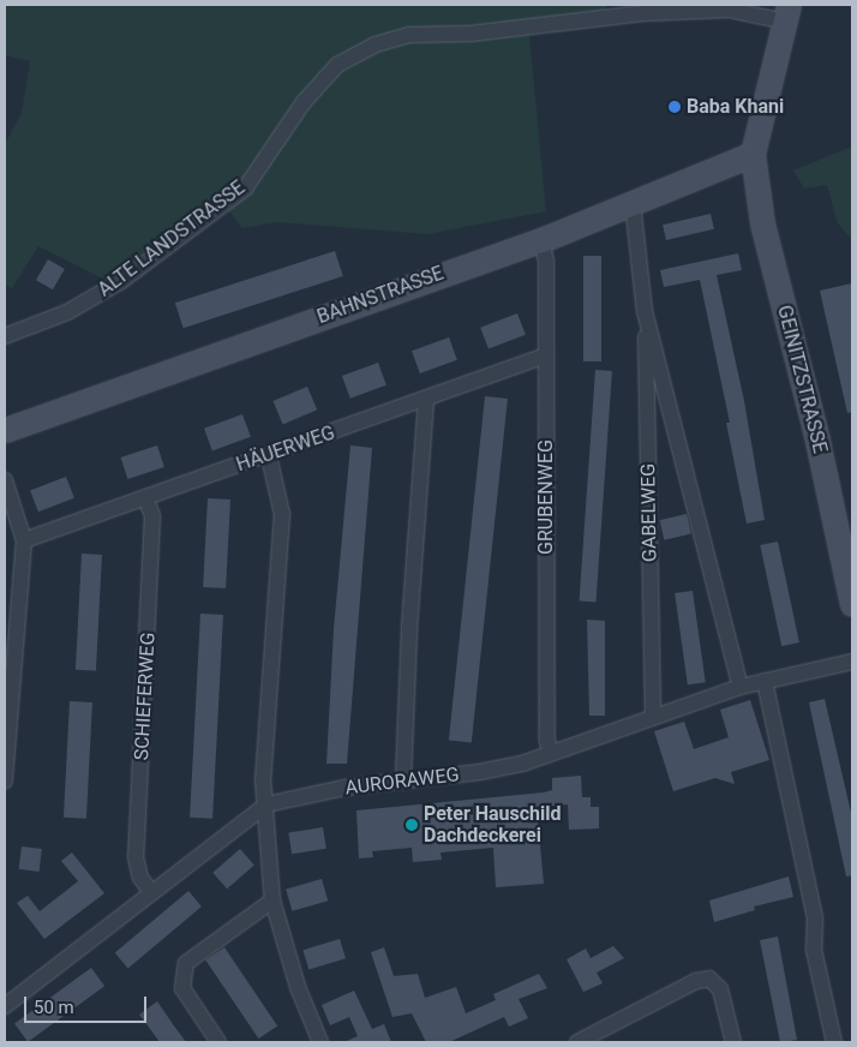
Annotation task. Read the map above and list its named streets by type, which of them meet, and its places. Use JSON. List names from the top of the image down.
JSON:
{
  "streets": {
    "main road": ["BAHNSTRASSE", "GEINITZSTRASSE"],
    "street": [
      "ALTE LANDSTRASSE",
      "HÄUERWEG",
      "GRUBENWEG",
      "GABELWEG",
      "SCHIEFERWEG",
      "AURORAWEG"
    ]
  },
  "crossings": [
    ["BAHNSTRASSE", "GEINITZSTRASSE"],
    ["BAHNSTRASSE", "GRUBENWEG"],
    ["BAHNSTRASSE", "GABELWEG"],
    ["HÄUERWEG", "GRUBENWEG"],
    ["HÄUERWEG", "SCHIEFERWEG"],
    ["GRUBENWEG", "AURORAWEG"],
    ["GABELWEG", "AURORAWEG"],
    ["SCHIEFERWEG", "AURORAWEG"]
  ],
  "places": ["Baba Khani", "Peter Hauschild Dachdeckerei"],
  "scale_bar": "50 m"
}
